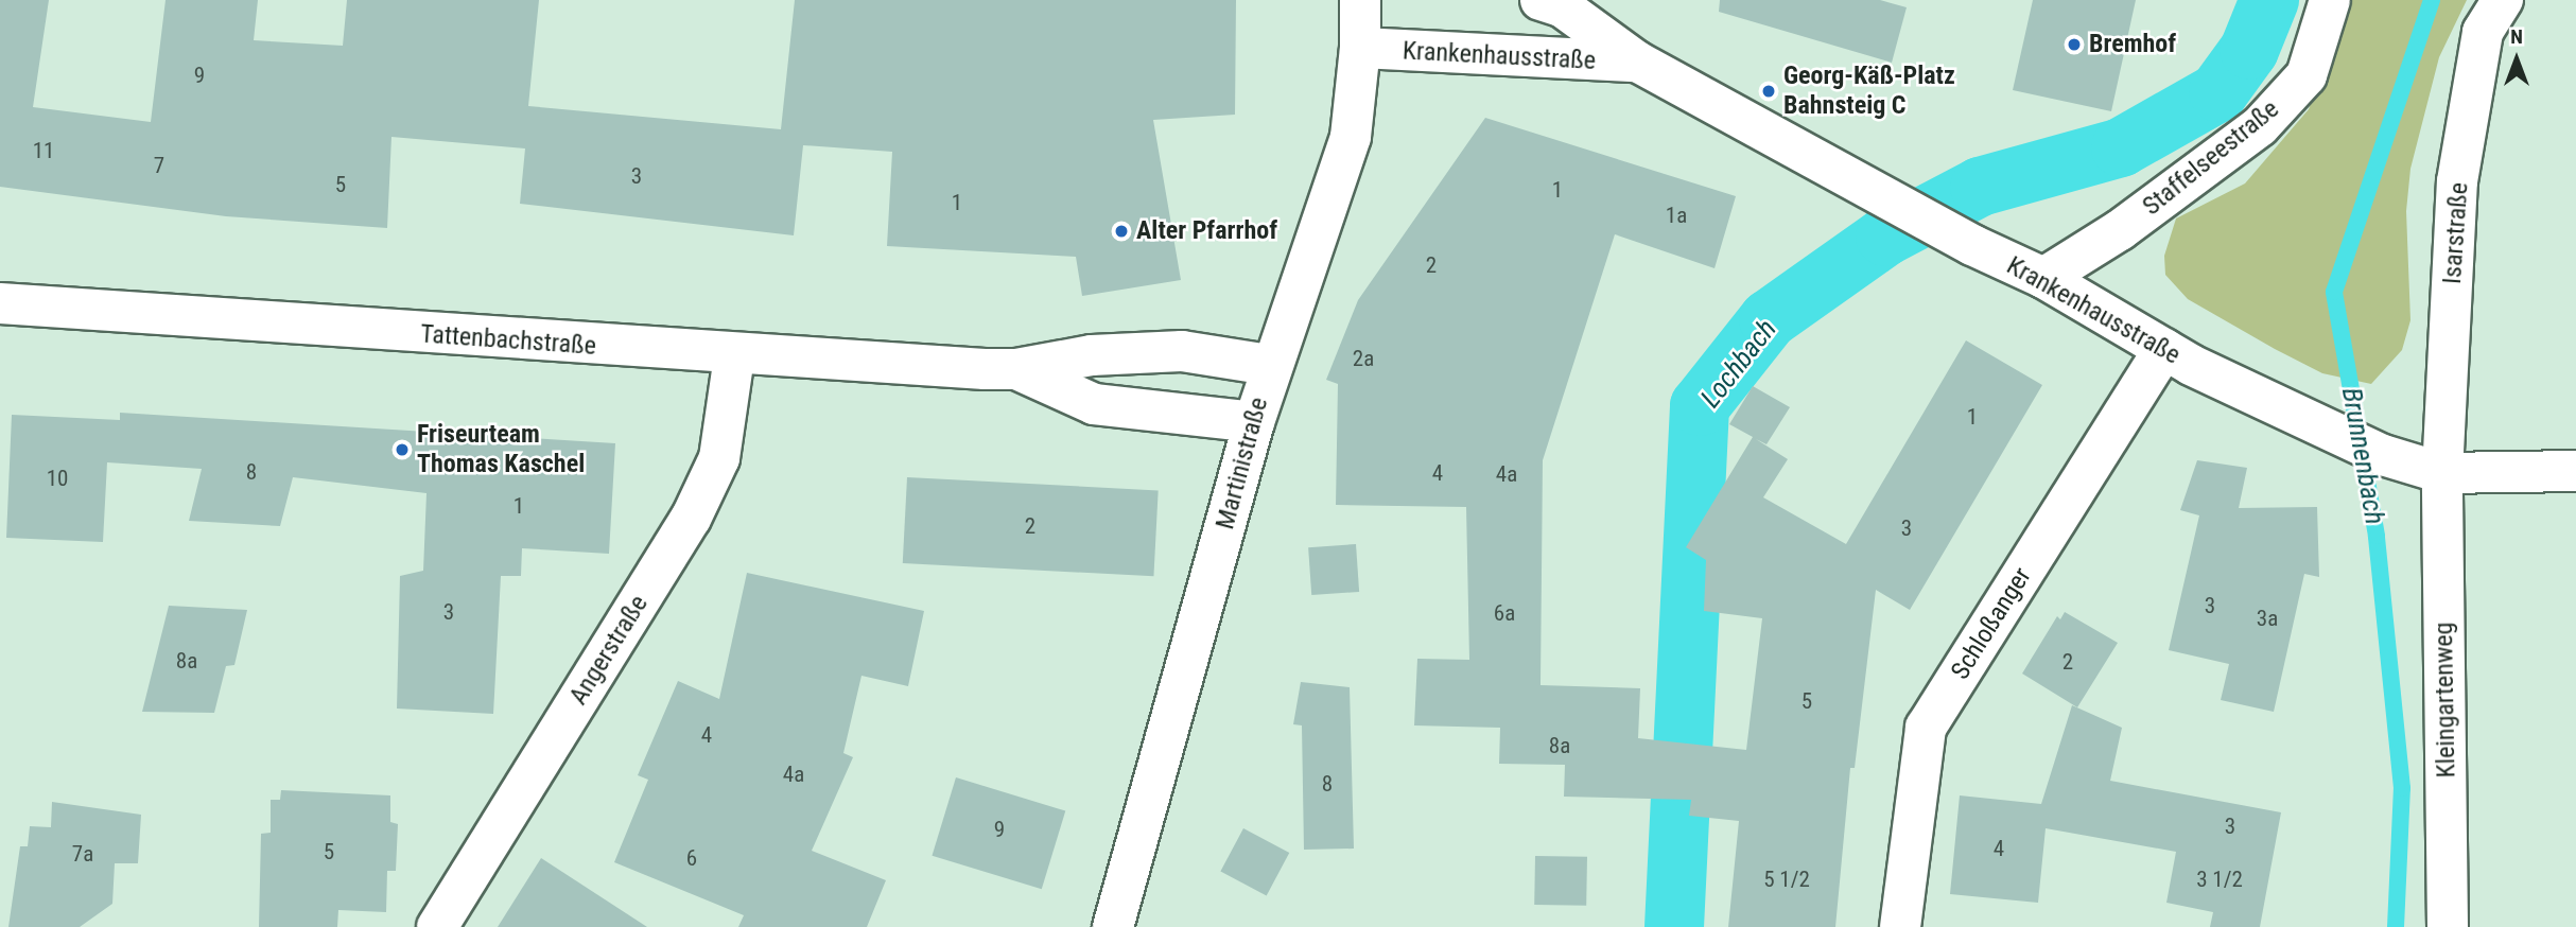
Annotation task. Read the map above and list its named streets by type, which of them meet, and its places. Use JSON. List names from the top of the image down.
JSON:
{
  "streets": {
    "street": [
      "Krankenhausstraße",
      "Staffelseestraße",
      "Isarstraße",
      "Tattenbachstraße",
      "Martinistraße",
      "Schloßanger",
      "Angerstraße",
      "Kleingartenweg"
    ]
  },
  "crossings": [
    ["Krankenhausstraße", "Staffelseestraße"],
    ["Krankenhausstraße", "Isarstraße"],
    ["Krankenhausstraße", "Martinistraße"],
    ["Krankenhausstraße", "Schloßanger"],
    ["Krankenhausstraße", "Kleingartenweg"],
    ["Isarstraße", "Kleingartenweg"],
    ["Tattenbachstraße", "Martinistraße"],
    ["Tattenbachstraße", "Angerstraße"]
  ],
  "water": ["Lochbach", "Brunnenbach"],
  "places": [
    "Bremhof",
    "Georg-Käß-Platz Bahnsteig C",
    "Alter Pfarrhof",
    "Friseurteam Thomas Kaschel"
  ],
  "house_numbers": [
    "9",
    "11",
    "7",
    "3",
    "5",
    "1",
    "1",
    "1a",
    "2",
    "2a",
    "1",
    "8",
    "4",
    "4a",
    "10",
    "1",
    "2",
    "3",
    "3",
    "3",
    "6a",
    "3a",
    "8a",
    "2",
    "5",
    "4",
    "8a",
    "4a",
    "8",
    "3",
    "9",
    "4",
    "5",
    "7a",
    "6",
    "5 1/2",
    "3 1/2"
  ],
  "north": "top"
}
